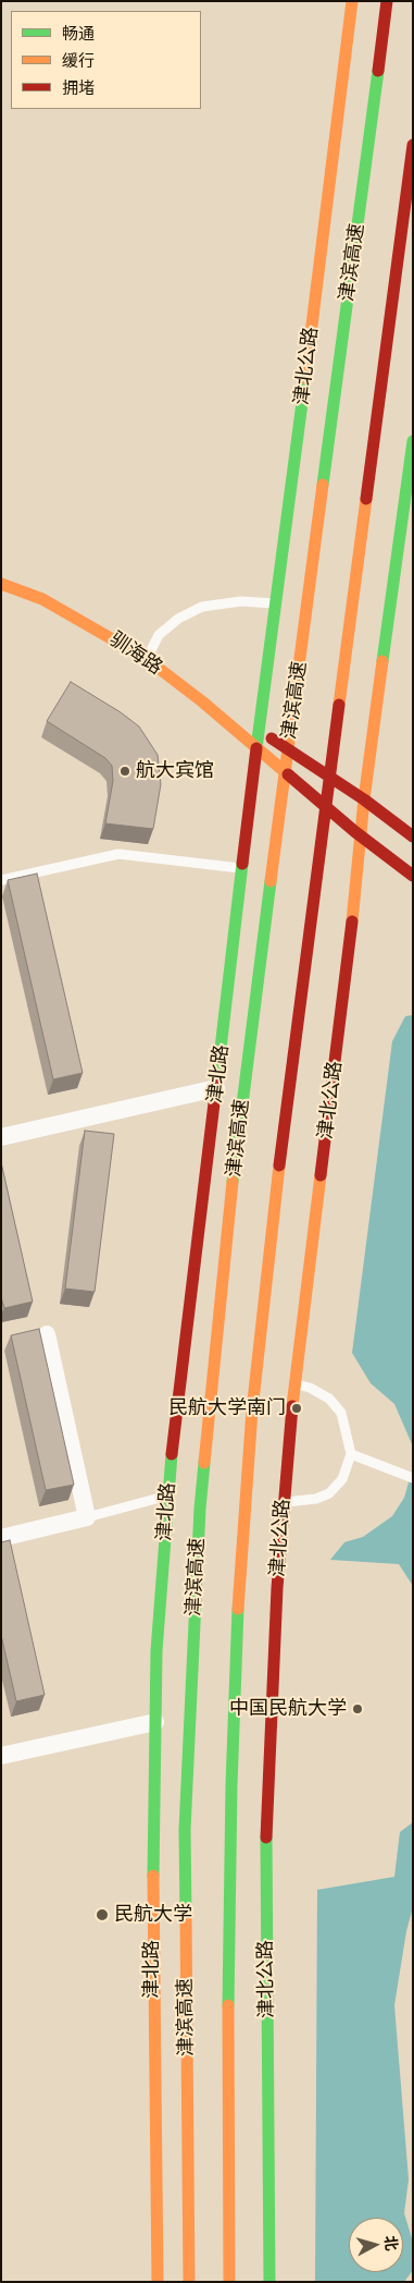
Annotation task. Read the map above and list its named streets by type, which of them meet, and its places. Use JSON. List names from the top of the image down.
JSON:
{
  "streets": {
    "main road": [
      "津滨高速",
      "津北公路",
      "驯海路",
      "津北路"
    ]
  },
  "crossings": [
    ["津北公路", "驯海路"],
    ["津北公路", "津北路"],
    ["驯海路", "津北路"]
  ],
  "places": [
    "航大宾馆",
    "民航大学南门",
    "中国民航大学",
    "民航大学"
  ],
  "legend": ["畅通", "缓行", "拥堵"],
  "north": "right"
}
